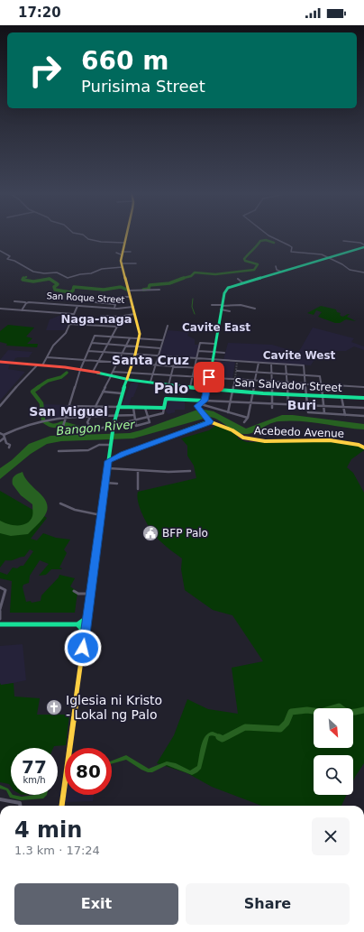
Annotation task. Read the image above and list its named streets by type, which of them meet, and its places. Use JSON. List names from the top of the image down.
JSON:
{
  "streets": {
    "main road": ["San Salvador Street", "Acebedo Avenue"],
    "street": ["San Roque Street"]
  },
  "districts": [
    "Naga-naga",
    "Cavite East",
    "Cavite West",
    "Santa Cruz",
    "Palo",
    "Buri",
    "San Miguel"
  ],
  "water": ["Bangon River"],
  "places": {
    "public building": ["BFP Palo"],
    "church": ["Iglesia ni Kristo - Lokal ng Palo"]
  },
  "north": "bottom right",
  "page": {
    "status": "17:20",
    "turn": ["660 m", "Purisima Street"],
    "speed": "77 km/h",
    "limit": "80",
    "heading": ["4 min", "1.3 km · 17:24"],
    "buttons": ["Exit", "Share"]
  }
}
